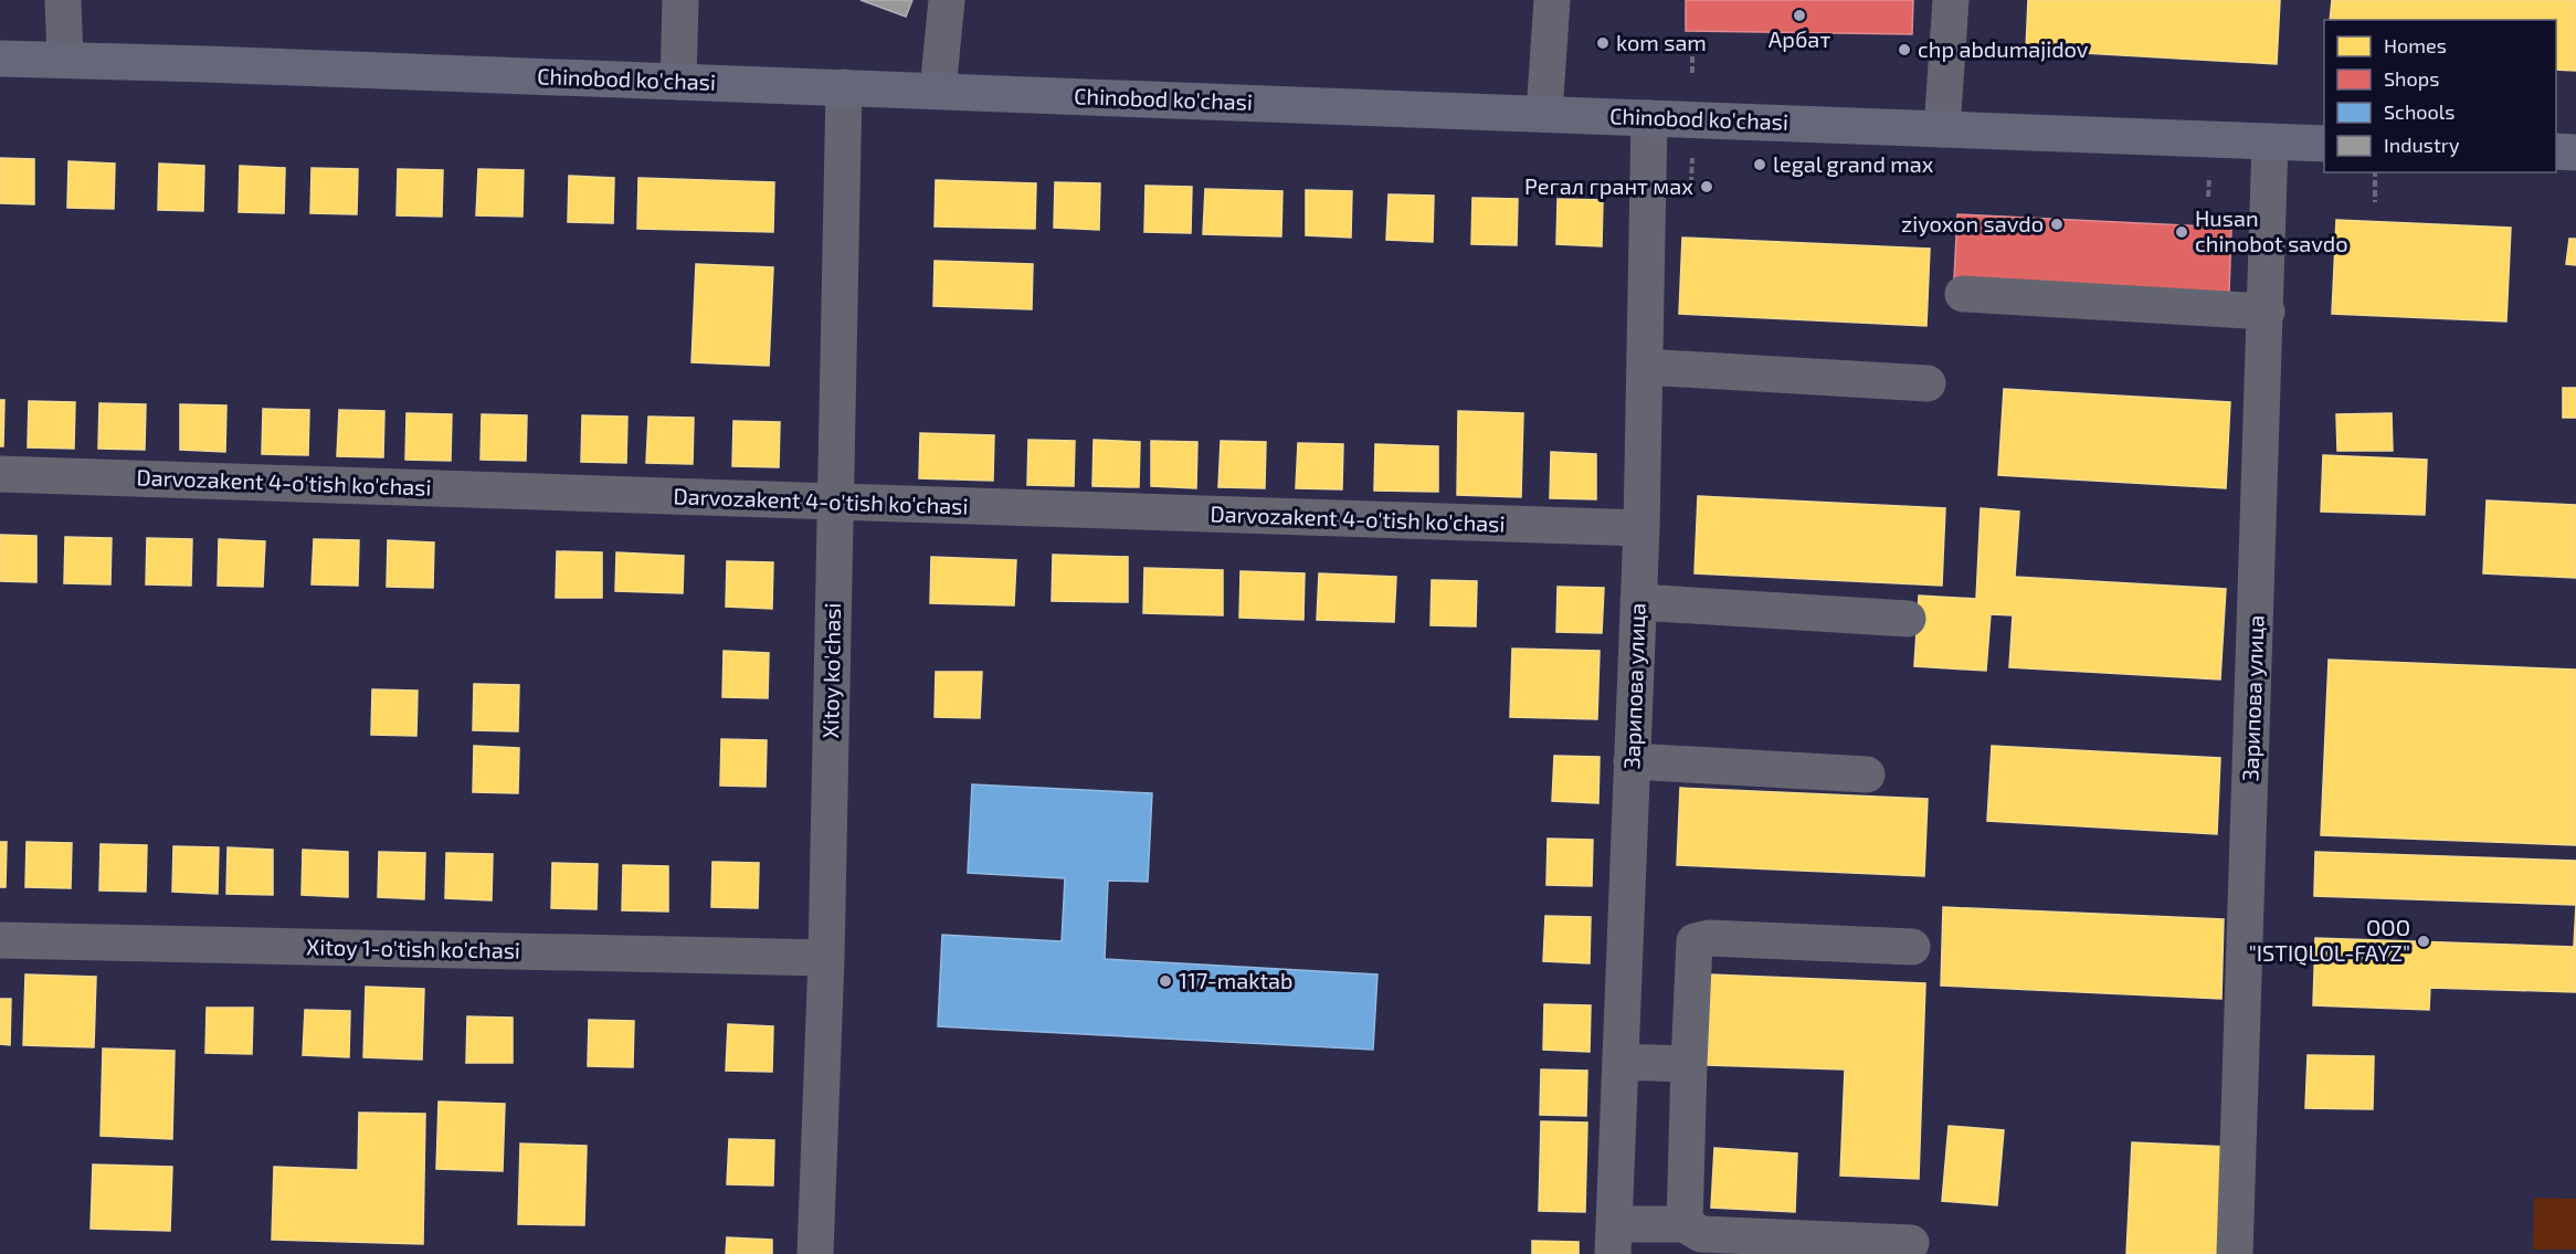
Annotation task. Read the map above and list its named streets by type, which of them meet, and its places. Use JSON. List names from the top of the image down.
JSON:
{
  "streets": {
    "main road": ["Chinobod ko'chasi"],
    "street": [
      "Darvozakent 4-o'tish ko'chasi",
      "Xitoy ko'chasi",
      "Зарипова улица",
      "Xitoy 1-o'tish ko'chasi"
    ]
  },
  "crossings": [
    ["Chinobod ko'chasi", "Xitoy ko'chasi"],
    ["Chinobod ko'chasi", "Зарипова улица"],
    ["Darvozakent 4-o'tish ko'chasi", "Xitoy ko'chasi"],
    ["Darvozakent 4-o'tish ko'chasi", "Зарипова улица"],
    ["Xitoy ko'chasi", "Xitoy 1-o'tish ko'chasi"]
  ],
  "places": [
    "Арбат",
    "kom sam",
    "chp abdumajidov",
    "legal grand max",
    "Регал грант мах",
    "ziyoxon savdo",
    "Husan chinobot savdo",
    "ООО \"ISTIQLOL-FAYZ\"",
    "117-maktab"
  ],
  "legend": [
    "Homes",
    "Shops",
    "Schools",
    "Industry"
  ]
}
